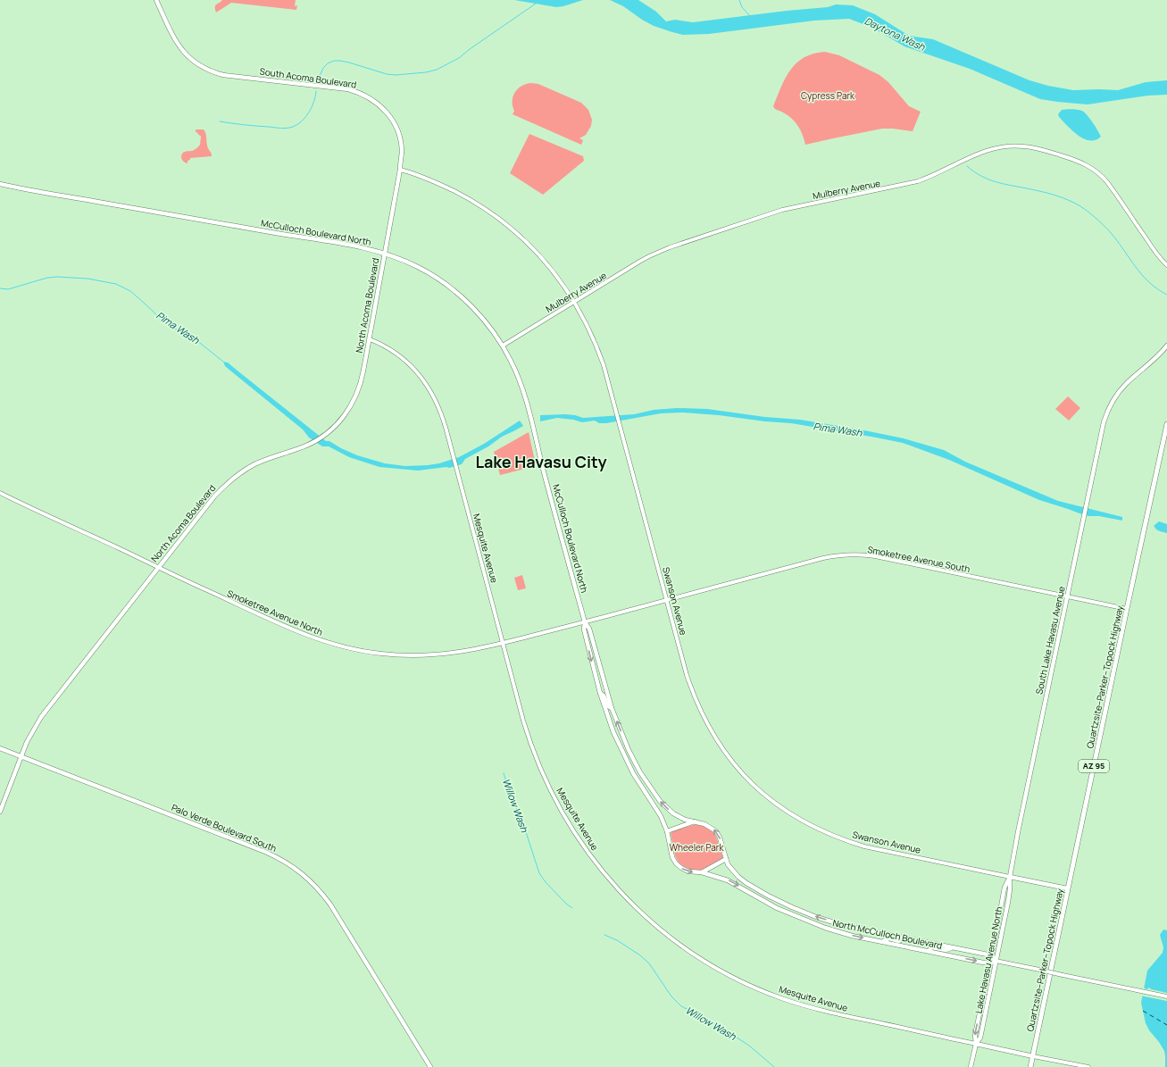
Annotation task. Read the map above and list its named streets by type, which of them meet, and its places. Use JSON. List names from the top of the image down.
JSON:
{
  "streets": {
    "highway": ["Quartzsite–Parker–Topock Highway", "AZ 95"],
    "main road": [
      "South Acoma Boulevard",
      "McCulloch Boulevard North",
      "North Acoma Boulevard",
      "Mesquite Avenue",
      "Swanson Avenue",
      "South Lake Havasu Avenue",
      "Palo Verde Boulevard South",
      "North McCulloch Boulevard",
      "Lake Havasu Avenue North"
    ],
    "street": ["Mulberry Avenue", "Smoketree Avenue South", "Smoketree Avenue North"]
  },
  "crossings": [
    ["South Acoma Boulevard", "McCulloch Boulevard North"],
    ["South Acoma Boulevard", "North Acoma Boulevard"],
    ["South Acoma Boulevard", "Swanson Avenue"],
    ["Mulberry Avenue", "McCulloch Boulevard North"],
    ["Mulberry Avenue", "Swanson Avenue"],
    ["McCulloch Boulevard North", "North Acoma Boulevard"],
    ["McCulloch Boulevard North", "Smoketree Avenue South"],
    ["McCulloch Boulevard North", "Smoketree Avenue North"],
    ["North Acoma Boulevard", "Mesquite Avenue"],
    ["North Acoma Boulevard", "Smoketree Avenue North"],
    ["North Acoma Boulevard", "Palo Verde Boulevard South"],
    ["Mesquite Avenue", "Smoketree Avenue North"],
    ["Mesquite Avenue", "Quartzsite–Parker–Topock Highway"],
    ["Mesquite Avenue", "Lake Havasu Avenue North"],
    ["Smoketree Avenue South", "Swanson Avenue"],
    ["Smoketree Avenue South", "Smoketree Avenue North"],
    ["Smoketree Avenue South", "South Lake Havasu Avenue"],
    ["Smoketree Avenue South", "Quartzsite–Parker–Topock Highway"],
    ["Swanson Avenue", "South Lake Havasu Avenue"],
    ["Swanson Avenue", "Quartzsite–Parker–Topock Highway"],
    ["Swanson Avenue", "Lake Havasu Avenue North"],
    ["South Lake Havasu Avenue", "North McCulloch Boulevard"],
    ["South Lake Havasu Avenue", "Lake Havasu Avenue North"],
    ["North McCulloch Boulevard", "Lake Havasu Avenue North"]
  ],
  "districts": ["Lake Havasu City"],
  "water": ["Daytona Wash", "Pima Wash", "Willow Wash"],
  "parks": ["Cypress Park", "Wheeler Park"]
}
